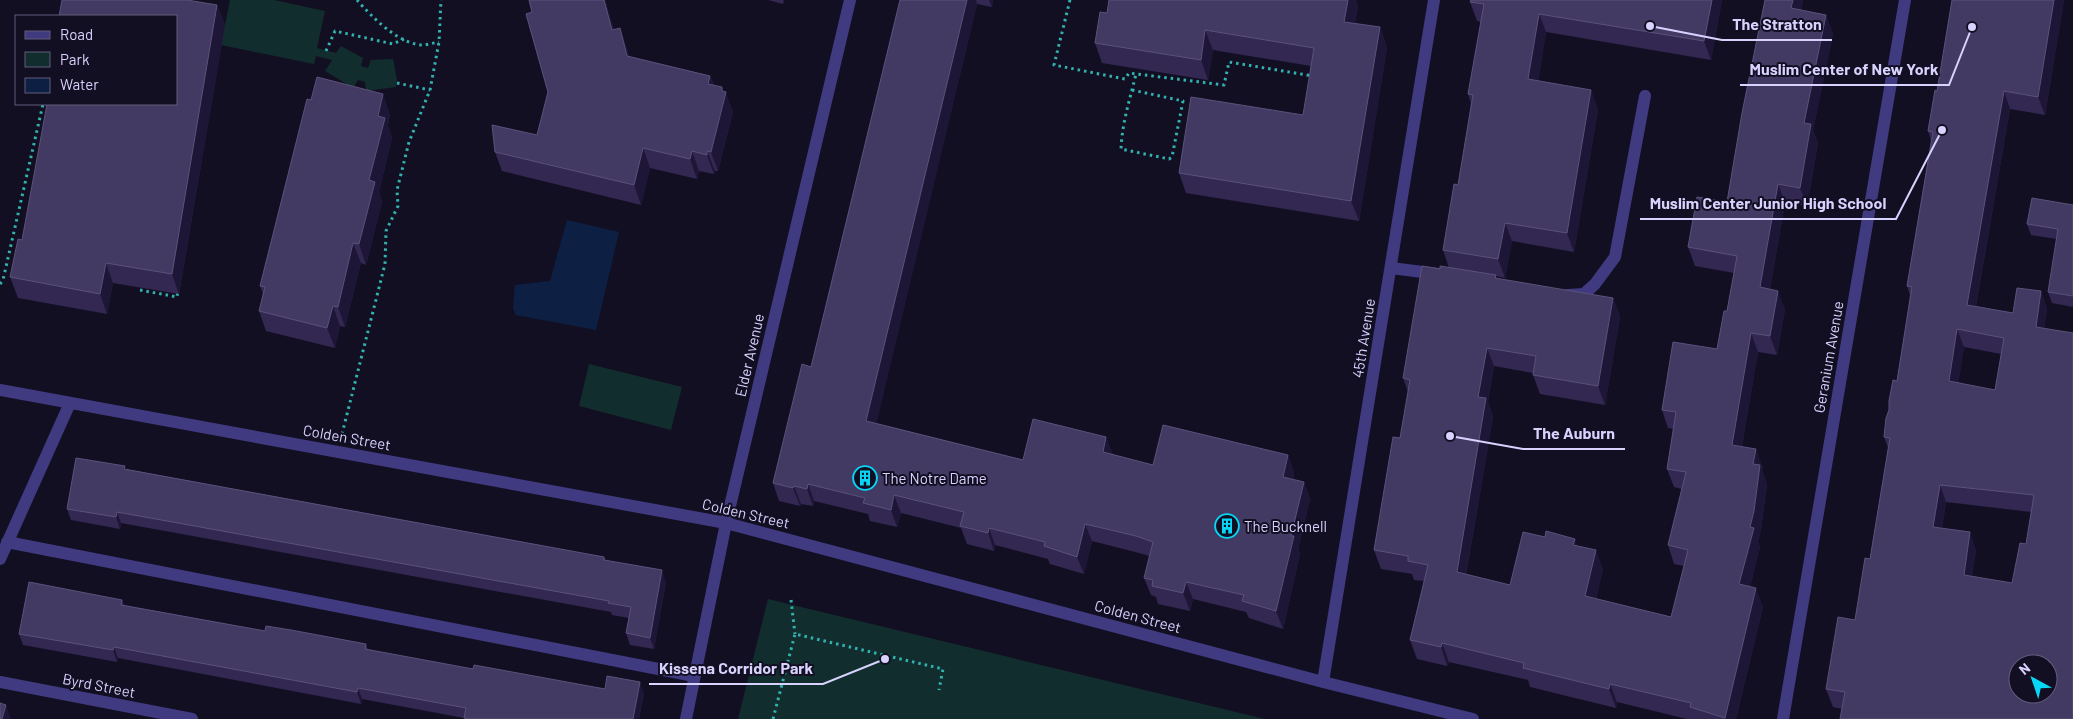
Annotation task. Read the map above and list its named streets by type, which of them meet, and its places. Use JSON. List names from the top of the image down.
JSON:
{
  "streets": {
    "street": [
      "45th Avenue",
      "Elder Avenue",
      "Geranium Avenue",
      "Colden Street",
      "Byrd Street"
    ]
  },
  "crossings": [
    ["45th Avenue", "Colden Street"],
    ["Elder Avenue", "Colden Street"]
  ],
  "places": {
    "other": [
      "The Stratton",
      "Muslim Center of New York",
      "Muslim Center Junior High School",
      "The Auburn",
      "Kissena Corridor Park"
    ],
    "building": ["The Notre Dame", "The Bucknell"]
  },
  "legend": ["Road", "Park", "Water"],
  "north": "top left"
}
